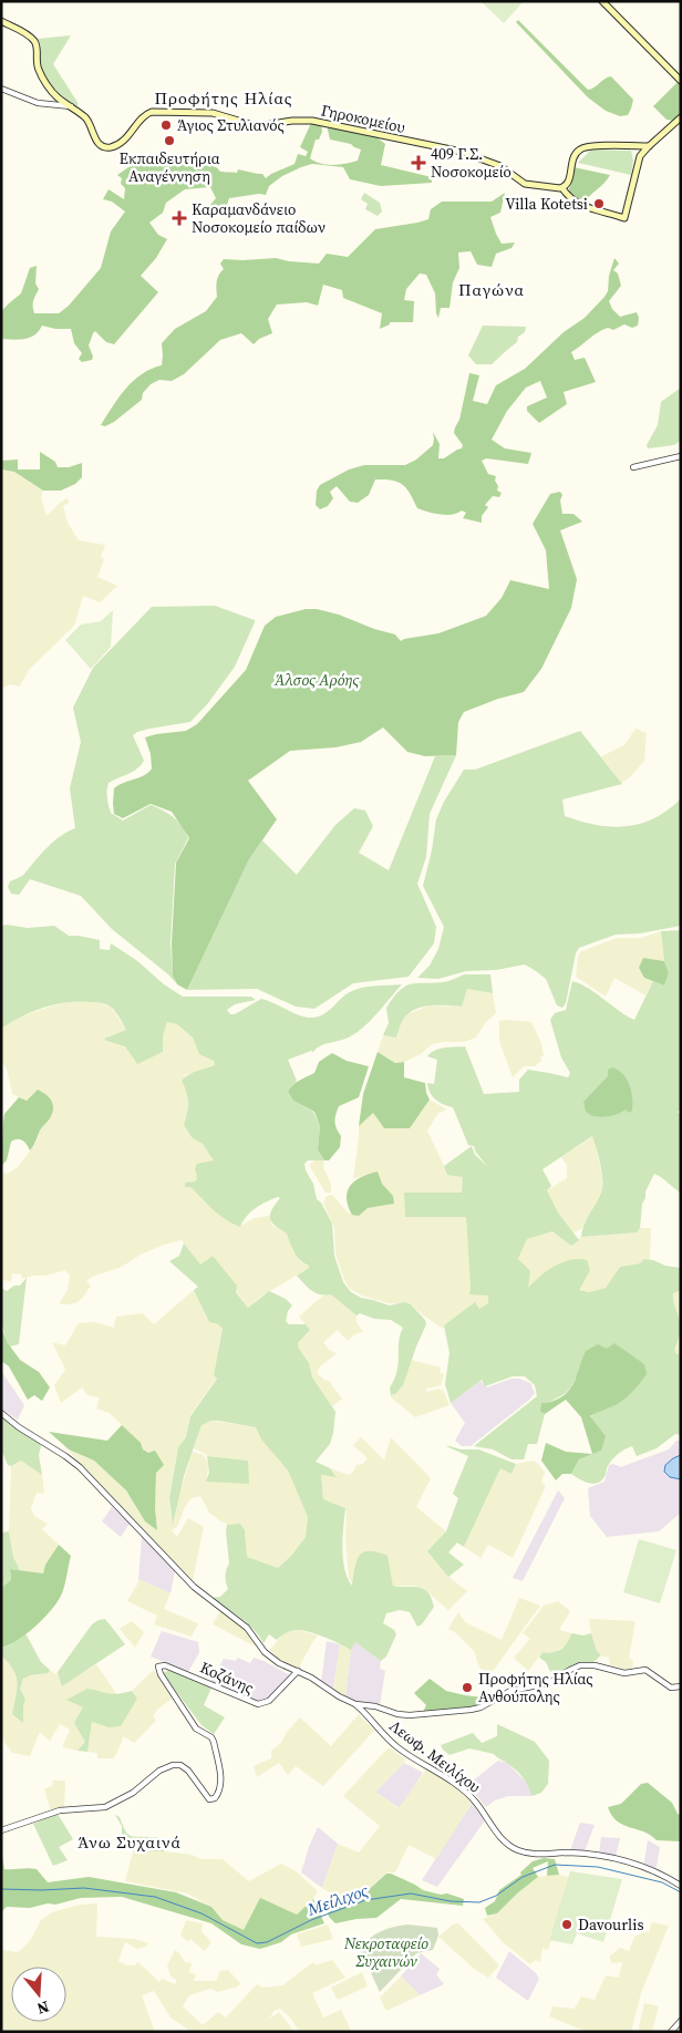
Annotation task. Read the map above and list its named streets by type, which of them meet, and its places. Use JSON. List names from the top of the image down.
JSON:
{
  "streets": {
    "main road": ["Γηροκομείου"],
    "street": ["Κοζάνης", "Λεωφ. Μειλίχου"]
  },
  "districts": ["Προφήτης Ηλίας", "Παγώνα", "Άνω Συχαινά"],
  "water": ["Μείλιχος"],
  "parks": ["Άλσος Αρόης", "Νεκροταφείο Συχαινών"],
  "places": {
    "other": [
      "Άγιος Στυλιανός",
      "Εκπαιδευτήρια Αναγέννηση",
      "Villa Kotetsi",
      "Προφήτης Ηλίας Ανθούπολης",
      "Davourlis"
    ],
    "health": ["409 Γ.Σ. Νοσοκομείο", "Καραμανδάνειο Νοσοκομείο παίδων"]
  },
  "north": "bottom"
}
